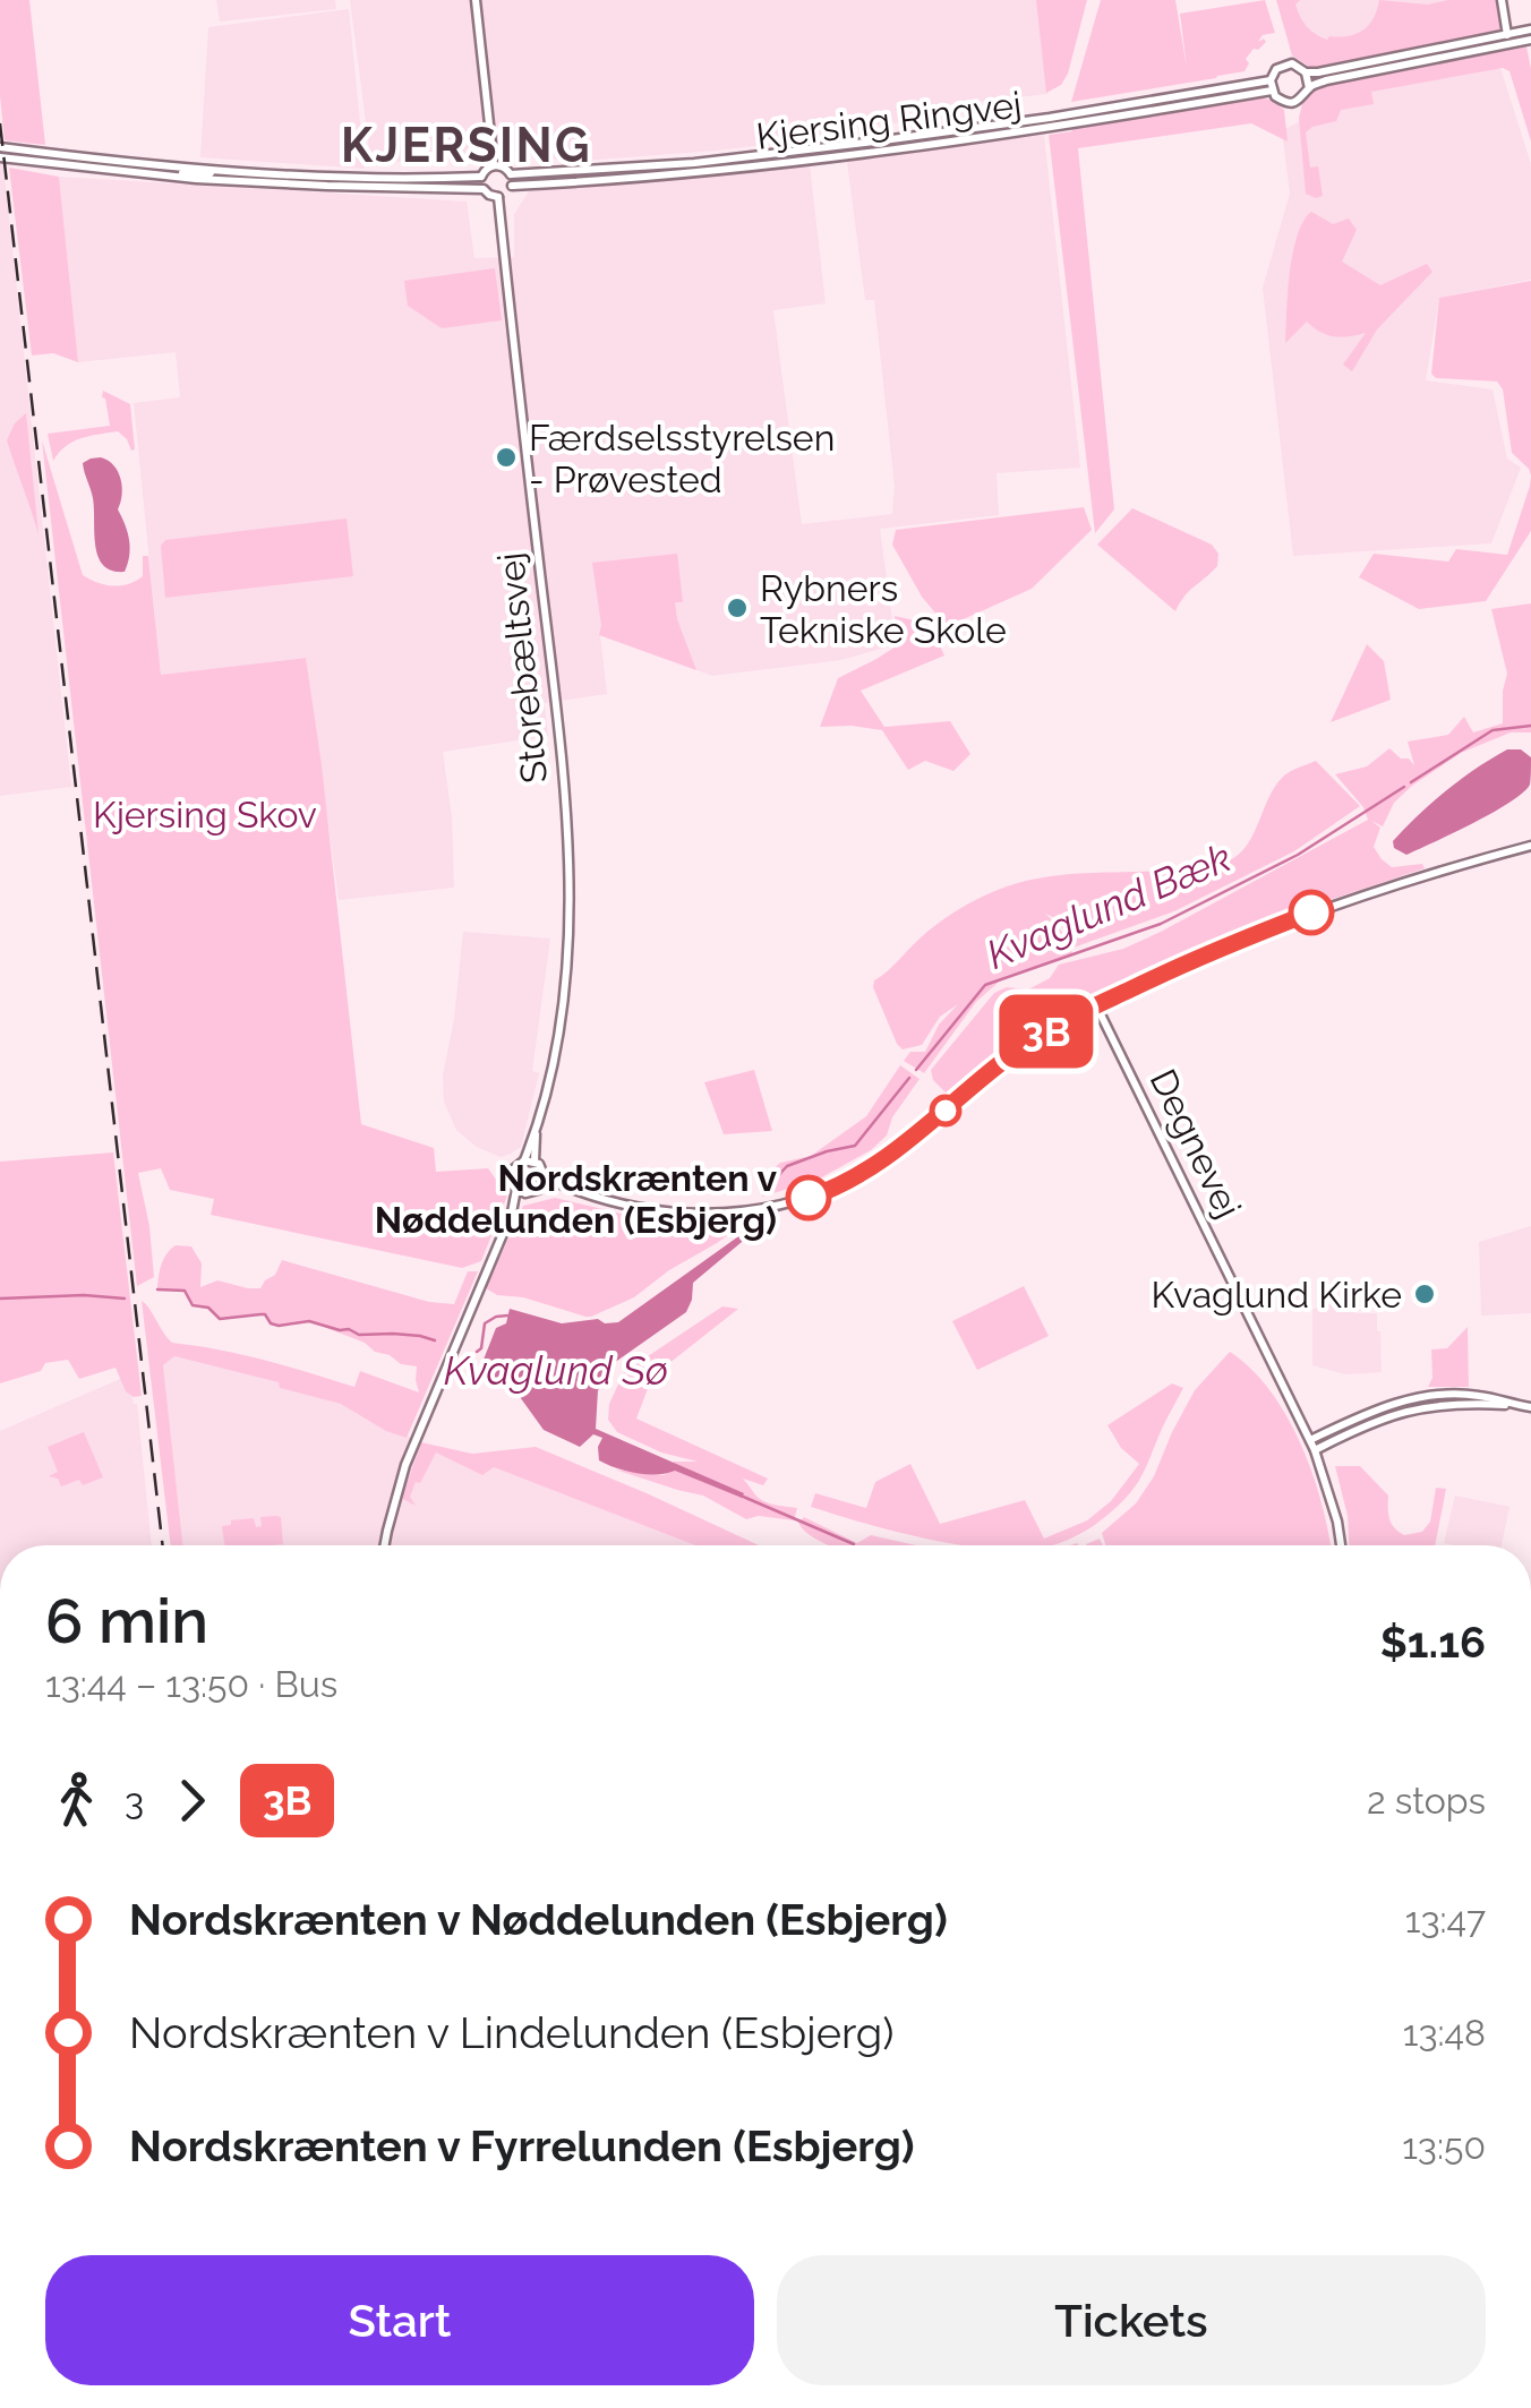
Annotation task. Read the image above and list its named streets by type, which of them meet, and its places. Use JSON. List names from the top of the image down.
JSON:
{
  "streets": {
    "street": ["Kjersing Ringvej", "Storebæltsvej", "Degnevej"]
  },
  "crossings": [
    ["Kjersing Ringvej", "Storebæltsvej"]
  ],
  "districts": ["KJERSING"],
  "water": ["Kvaglund Bæk", "Kvaglund Sø"],
  "parks": ["Kjersing Skov"],
  "places": [
    "Færdselsstyrelsen - Prøvested",
    "Rybners Tekniske Skole",
    "Nordskrænten v Nøddelunden (Esbjerg)",
    "Kvaglund Kirke"
  ],
  "lines": ["bus line 3B"],
  "page": {
    "on_map": "3B",
    "heading": ["6 min", "13:44 – 13:50 · Bus", "$1.16"],
    "legs": ["3", "3B", "2 stops"],
    "list": [
      {
        "name": "Nordskrænten v Nøddelunden (Esbjerg)",
        "value": "13:47"
      },
      {
        "name": "Nordskrænten v Lindelunden (Esbjerg)",
        "value": "13:48"
      },
      {
        "name": "Nordskrænten v Fyrrelunden (Esbjerg)",
        "value": "13:50"
      }
    ],
    "buttons": ["Start", "Tickets"]
  }
}
